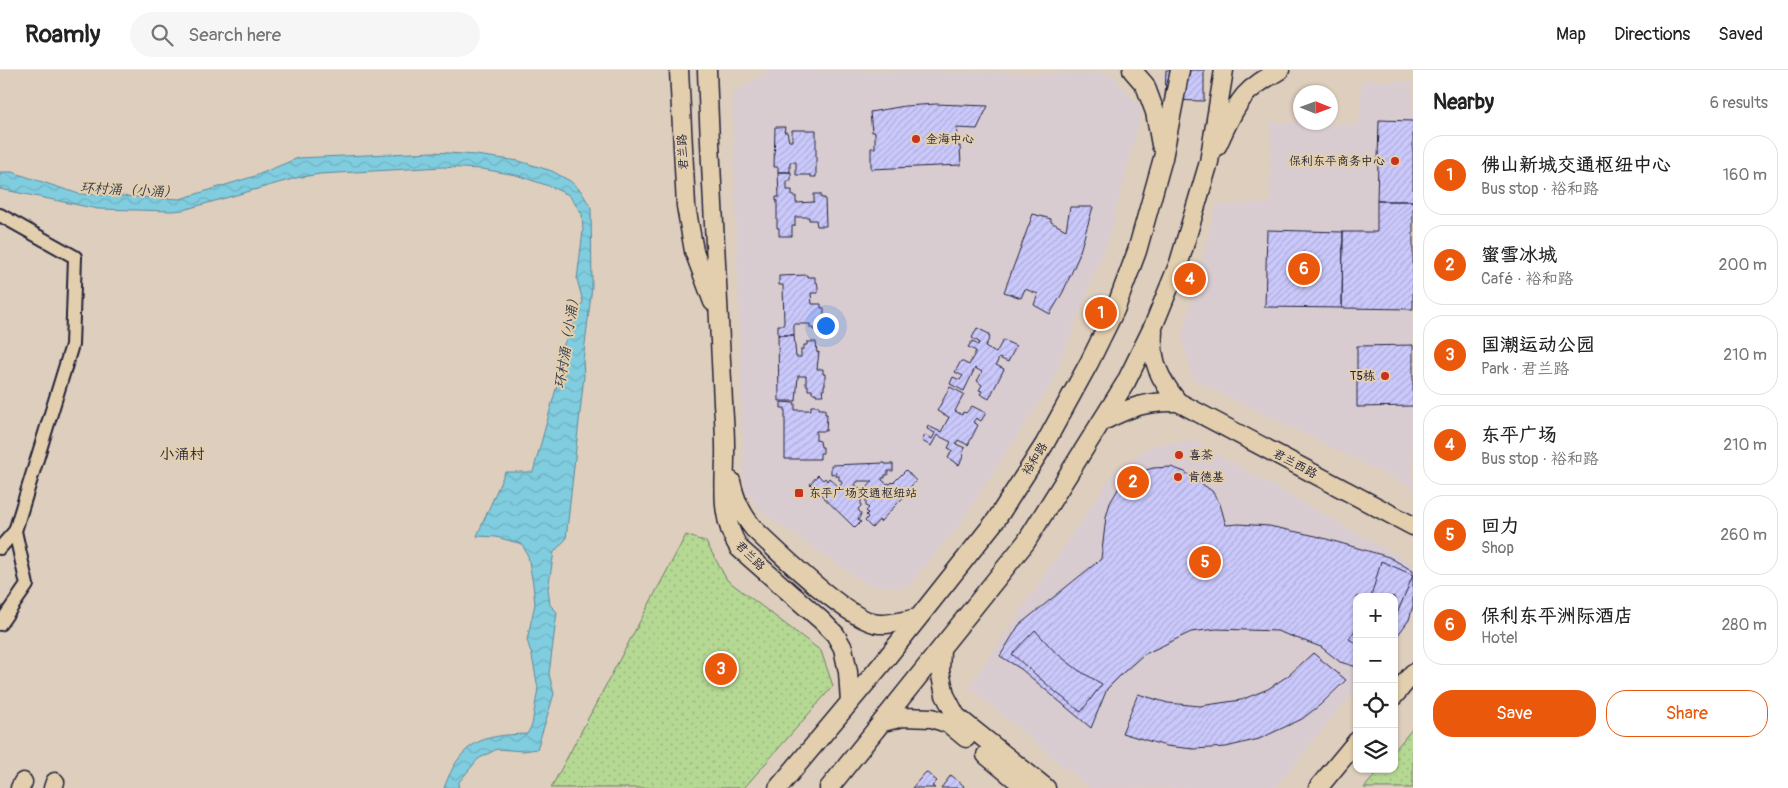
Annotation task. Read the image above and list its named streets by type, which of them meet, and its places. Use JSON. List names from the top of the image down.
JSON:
{
  "streets": {
    "street": ["君兰路", "裕和路", "君兰西路"]
  },
  "crossings": [
    ["君兰路", "裕和路"]
  ],
  "districts": ["小涌村"],
  "water": ["环村涌（小涌）"],
  "places": {
    "other": [
      "金海中心",
      "保利东平商务中心",
      "T5栋",
      "喜茶",
      "肯德基"
    ],
    "transit": ["东平广场交通枢纽站"]
  },
  "north": "right",
  "page": {
    "header": "Roamly",
    "search": "Search here",
    "nav": ["Map", "Directions", "Saved"],
    "heading": ["Nearby", "6 results"],
    "list": [
      {
        "mark": "1",
        "name": "佛山新城交通枢纽中心",
        "note": "Bus stop · 裕和路",
        "value": "160 m"
      },
      {
        "mark": "2",
        "name": "蜜雪冰城",
        "note": "Café · 裕和路",
        "value": "200 m"
      },
      {
        "mark": "3",
        "name": "国潮运动公园",
        "note": "Park · 君兰路",
        "value": "210 m"
      },
      {
        "mark": "4",
        "name": "东平广场",
        "note": "Bus stop · 裕和路",
        "value": "210 m"
      },
      {
        "mark": "5",
        "name": "回力",
        "note": "Shop",
        "value": "260 m"
      },
      {
        "mark": "6",
        "name": "保利东平洲际酒店",
        "note": "Hotel",
        "value": "280 m"
      }
    ],
    "pins": [
      "6",
      "4",
      "1",
      "2",
      "5",
      "3"
    ],
    "map_buttons": ["+", "−"],
    "buttons": ["Save", "Share"]
  }
}
